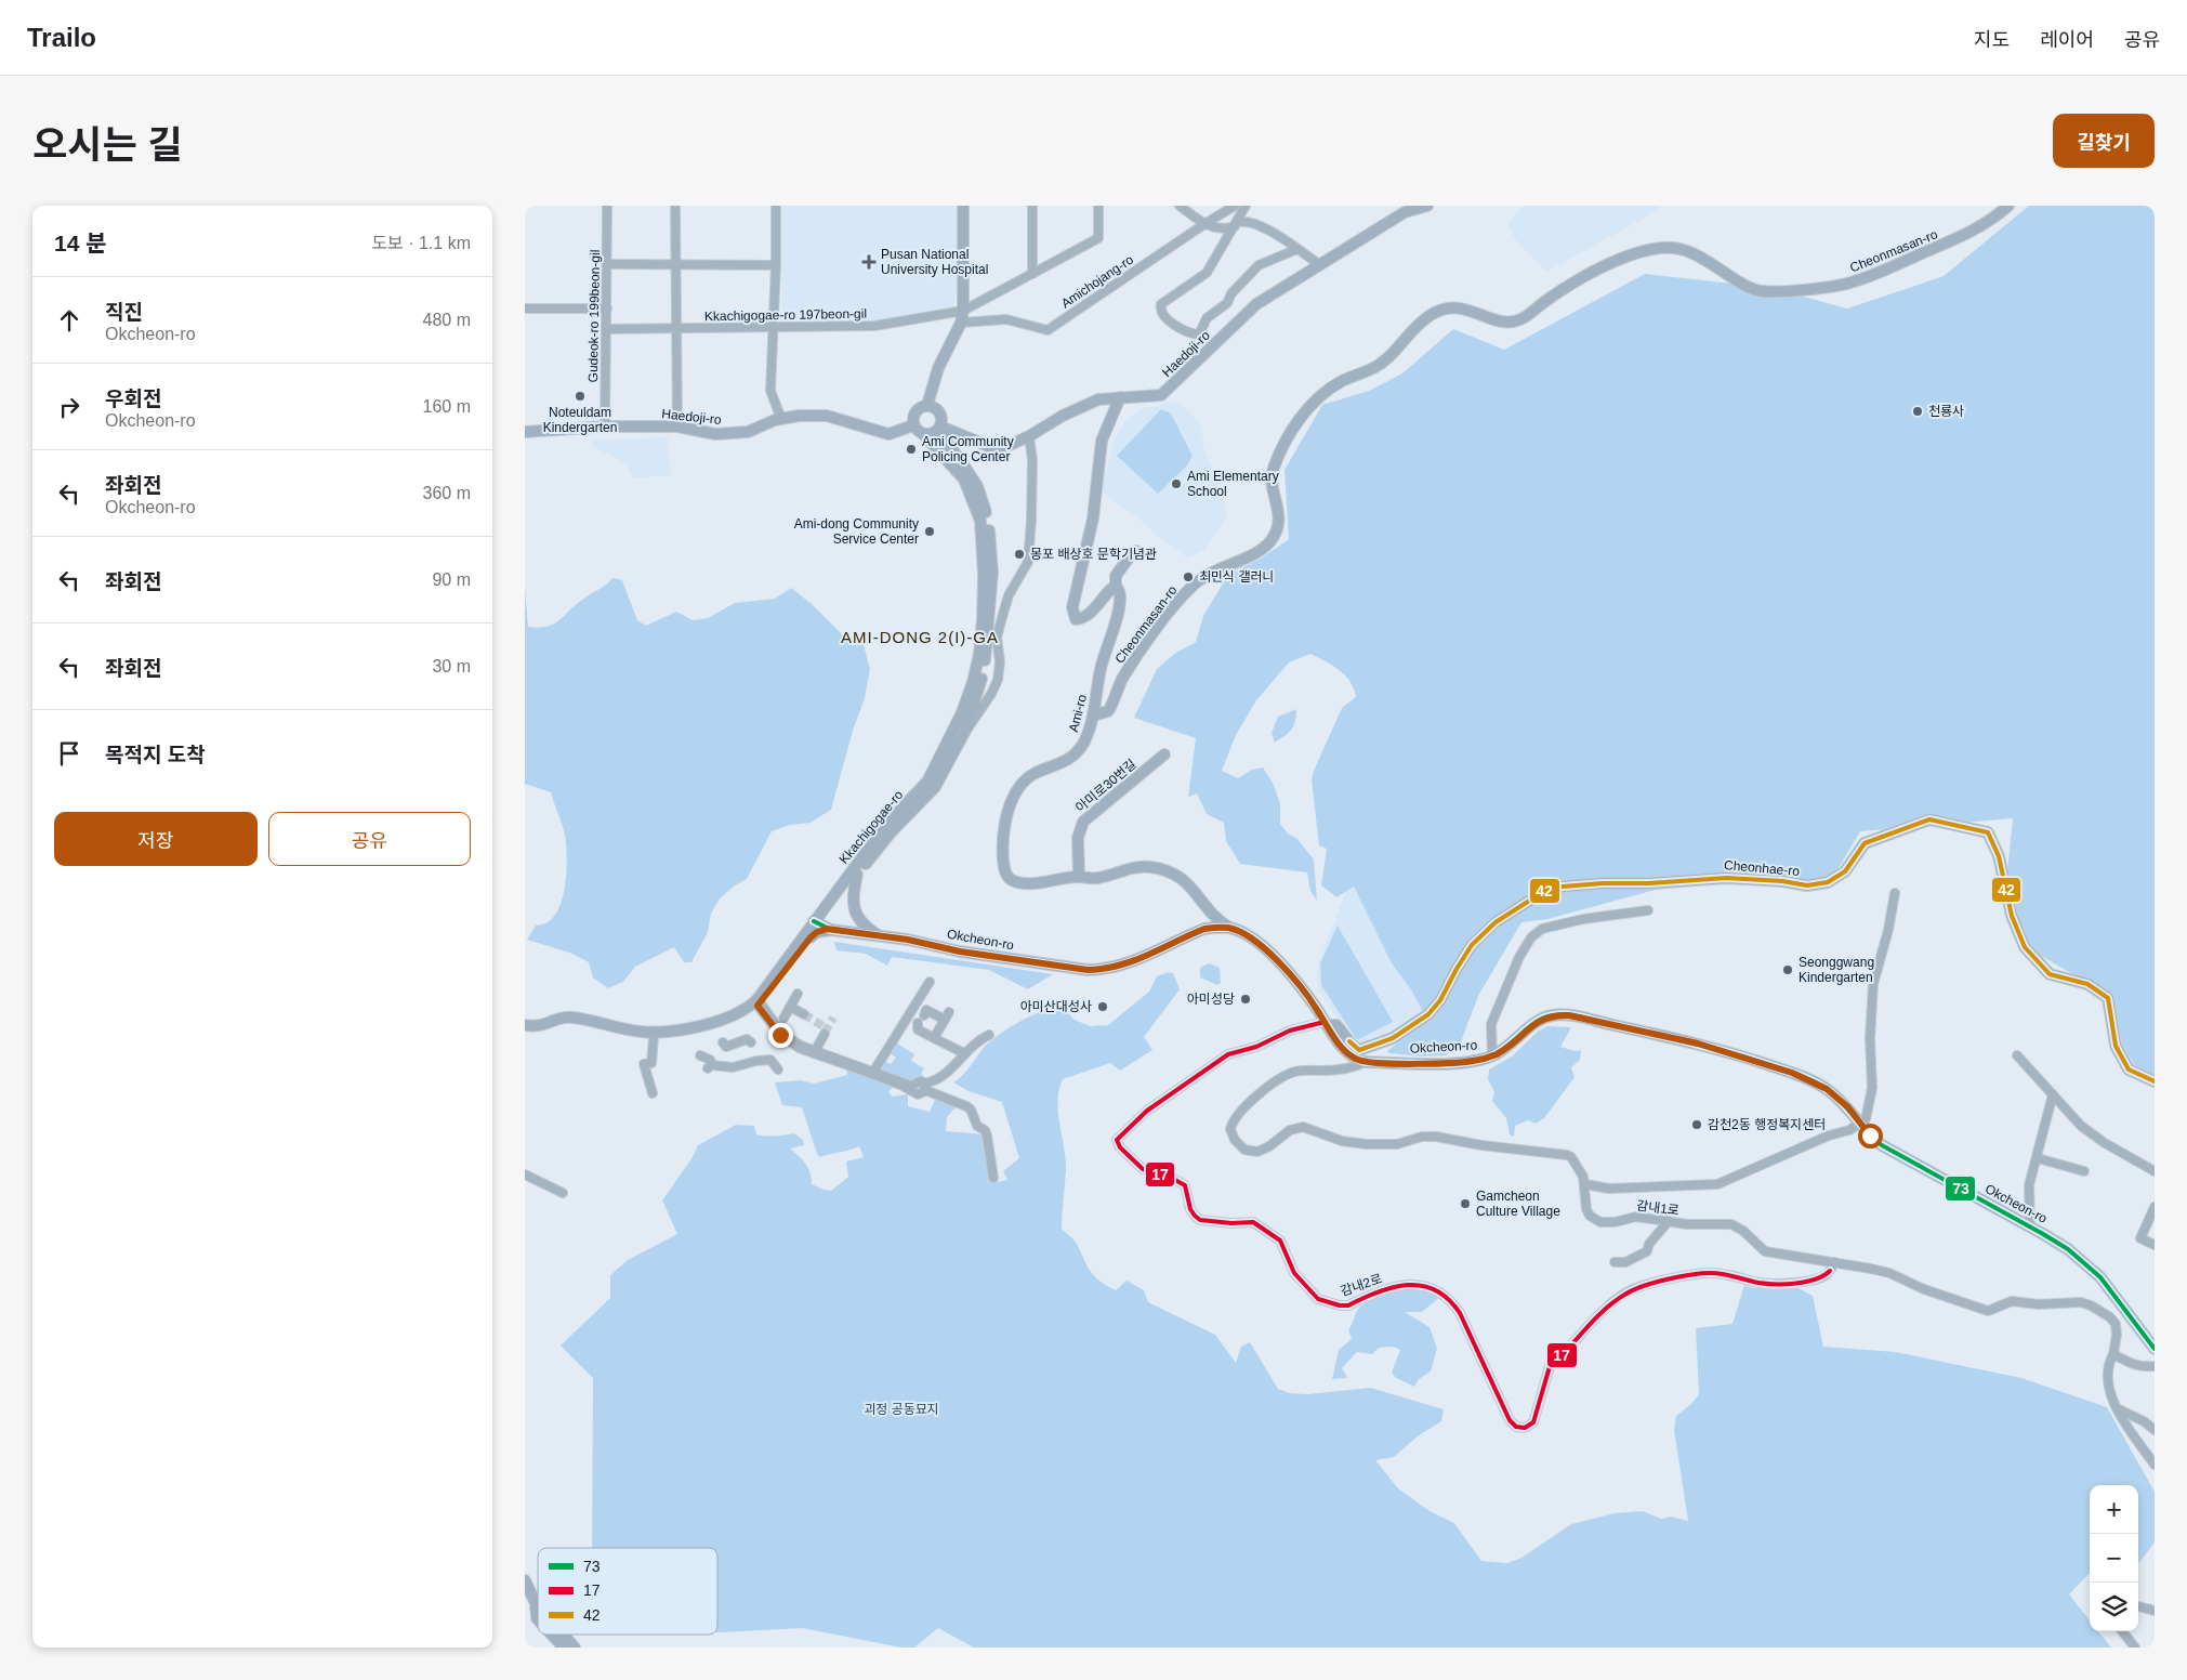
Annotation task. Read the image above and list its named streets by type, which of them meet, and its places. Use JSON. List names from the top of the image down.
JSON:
{
  "streets": {
    "street": [
      "Cheonmasan-ro",
      "Amichojang-ro",
      "Kkachigogae-ro 197beon-gil",
      "Gudeok-ro 199beon-gil",
      "Haedoji-ro",
      "Ami-ro",
      "아미로30번길",
      "Kkachigogae-ro",
      "Cheonhae-ro",
      "Okcheon-ro",
      "감내1로",
      "감내2로"
    ]
  },
  "crossings": [
    ["Cheonmasan-ro", "Ami-ro"],
    ["Kkachigogae-ro 197beon-gil", "Gudeok-ro 199beon-gil"],
    ["Gudeok-ro 199beon-gil", "Haedoji-ro"],
    ["Haedoji-ro", "Kkachigogae-ro"],
    ["Ami-ro", "아미로30번길"],
    ["Ami-ro", "Okcheon-ro"],
    ["Kkachigogae-ro", "Okcheon-ro"],
    ["Cheonhae-ro", "감내2로"],
    ["Okcheon-ro", "감내1로"],
    ["감내1로", "감내2로"]
  ],
  "districts": ["AMI-DONG 2(I)-GA"],
  "parks": ["괴정 공동묘지"],
  "places": {
    "health": ["Pusan National University Hospital"],
    "other": [
      "Noteuldam Kindergarten",
      "천룡사",
      "Ami Community Policing Center",
      "Ami Elementary School",
      "Ami-dong Community Service Center",
      "몽포 배상호 문학기념관",
      "최민식 갤러니",
      "Seonggwang Kindergarten",
      "아미성당",
      "아미산대성사",
      "감천2동 행정복지센터",
      "Gamcheon Culture Village"
    ]
  },
  "lines": ["transit line 42", "transit line 73", "transit line 17"],
  "legend": ["73", "17", "42"],
  "page": {
    "header": "Trailo",
    "nav": ["지도", "레이어", "공유"],
    "title": "오시는 길",
    "buttons": [
      "길찾기",
      ["저장", "공유"]
    ],
    "heading": ["14 분", "도보 · 1.1 km"],
    "list": [
      ["직진", "Okcheon-ro", "480 m"],
      ["우회전", "Okcheon-ro", "160 m"],
      ["좌회전", "Okcheon-ro", "360 m"],
      ["좌회전", "90 m"],
      ["좌회전", "30 m"],
      "목적지 도착"
    ],
    "map_buttons": ["+", "−"]
  }
}
